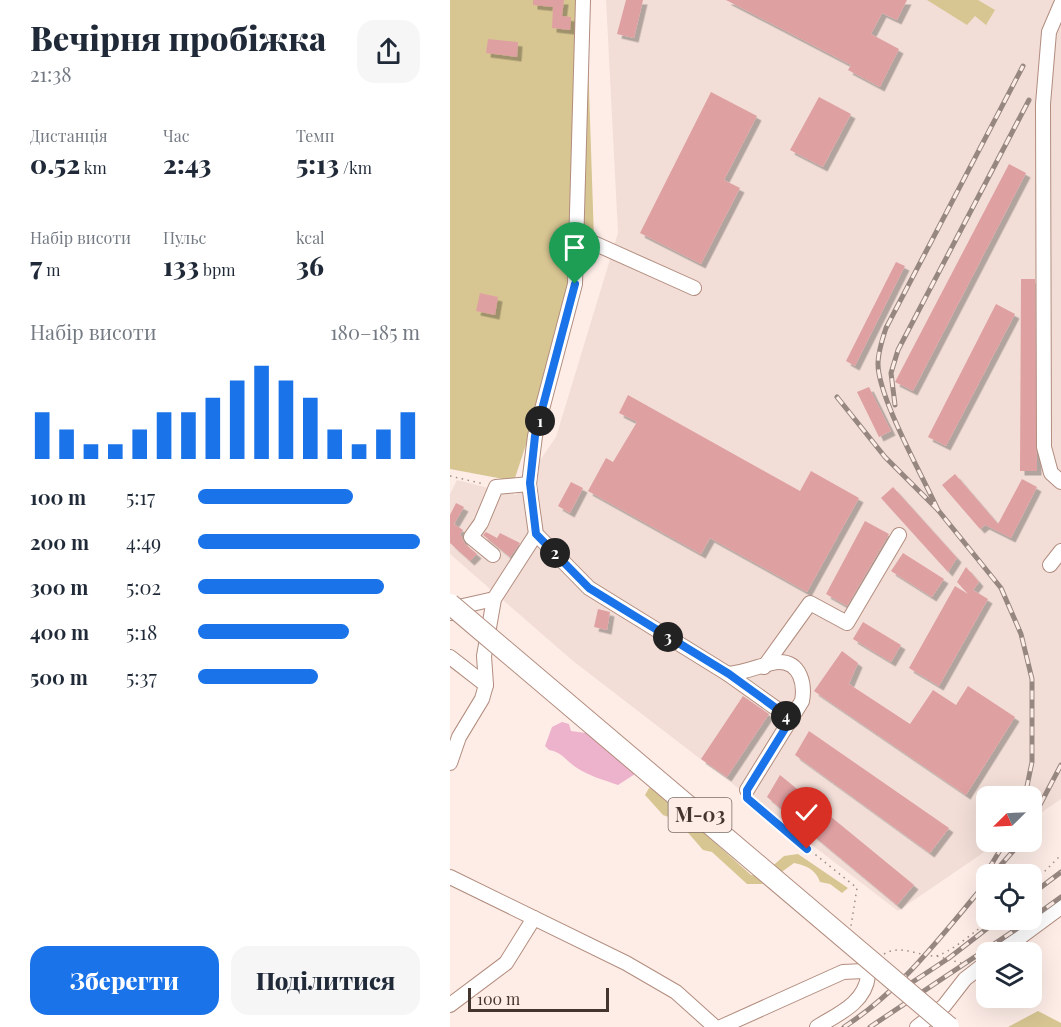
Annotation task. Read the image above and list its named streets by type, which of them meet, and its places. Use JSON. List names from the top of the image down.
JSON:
{
  "streets": {
    "highway": ["М-03"]
  },
  "scale_bar": "100 m",
  "north": "bottom left",
  "page": {
    "heading": ["Вечірня пробіжка", "21:38"],
    "stats": [
      ["Дистанція", "0.52 km"],
      ["Час", "2:43"],
      ["Темп", "5:13 /km"],
      ["Набір висоти", "7 m"],
      ["Пульс", "133 bpm"],
      ["kcal", "36"]
    ],
    "chart": ["Набір висоти", "180–185 m"],
    "pins": [
      "1",
      "2",
      "3",
      "4"
    ],
    "list": [
      {
        "name": "100 m",
        "note": "5:17"
      },
      {
        "name": "200 m",
        "note": "4:49"
      },
      {
        "name": "300 m",
        "note": "5:02"
      },
      {
        "name": "400 m",
        "note": "5:18"
      },
      {
        "name": "500 m",
        "note": "5:37"
      }
    ],
    "buttons": ["Зберегти", "Поділитися"],
    "scale": "100 m"
  }
}
